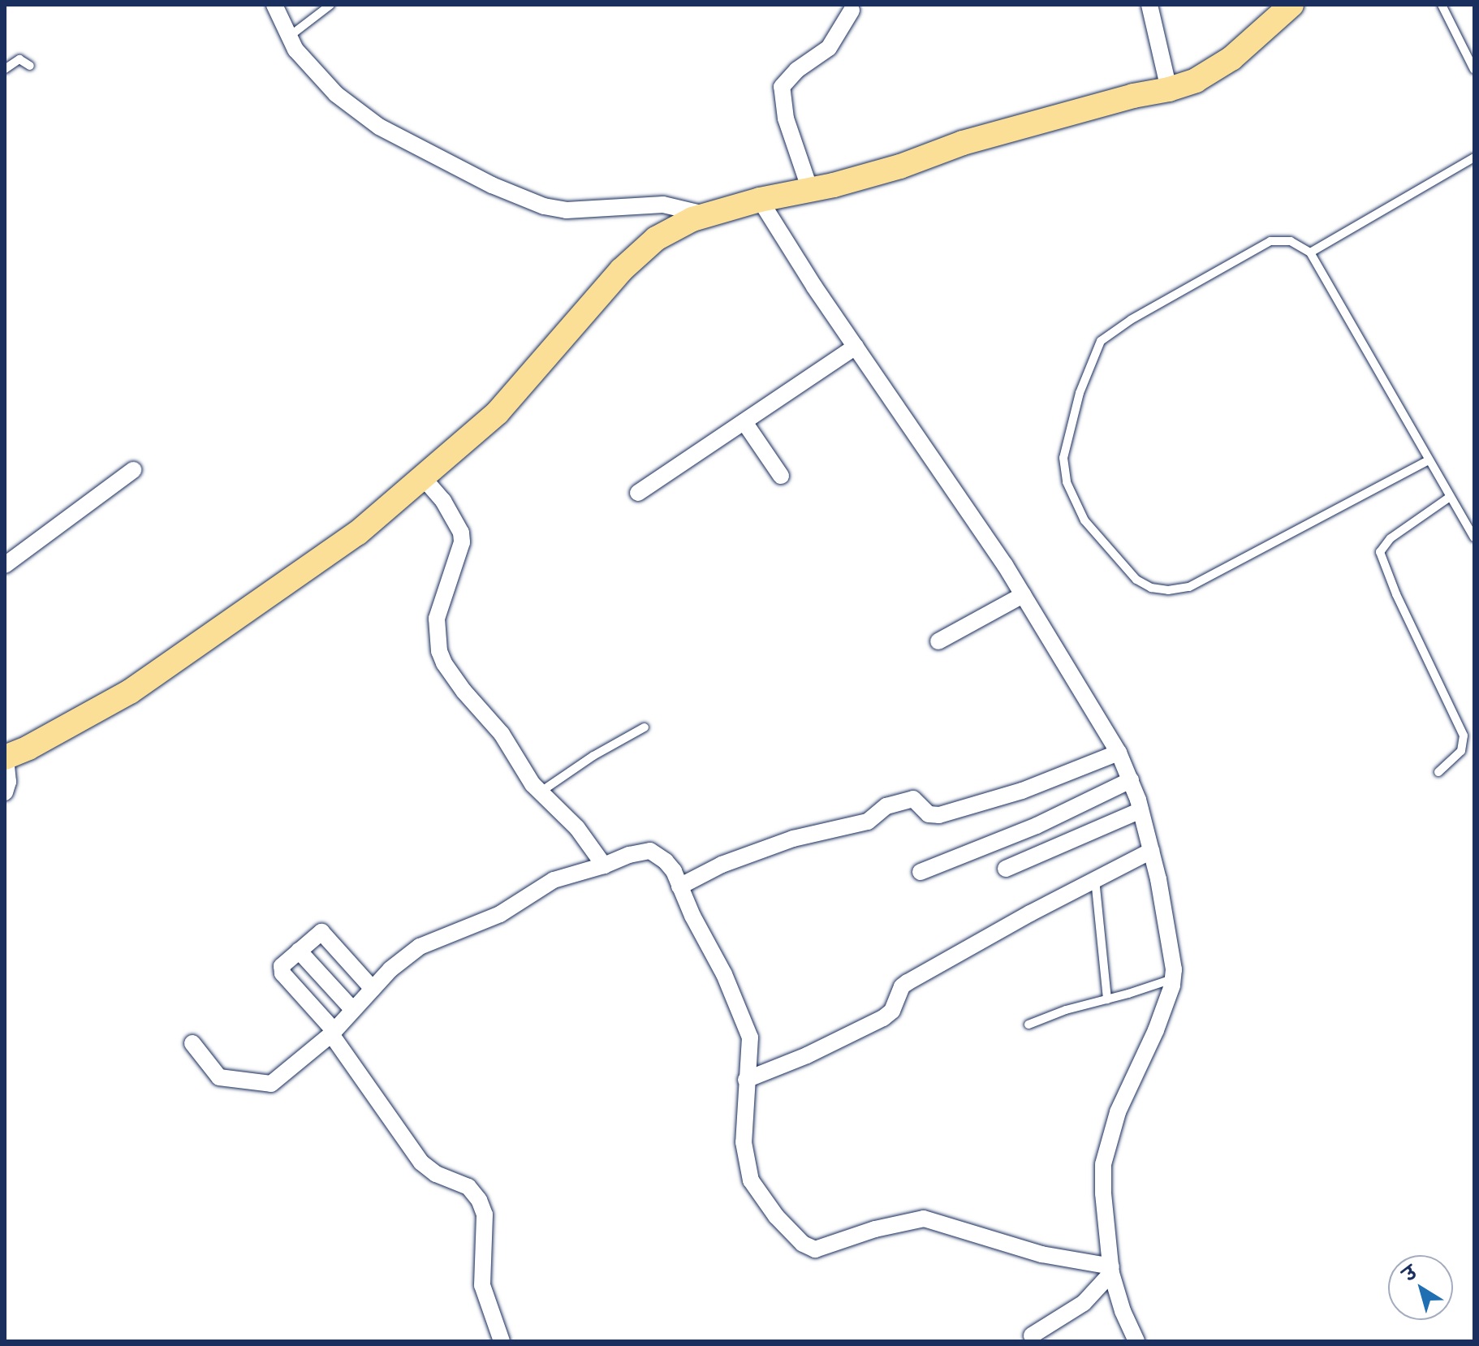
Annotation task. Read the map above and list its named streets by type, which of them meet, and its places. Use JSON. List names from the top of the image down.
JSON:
{
  "north": "top left"
}
